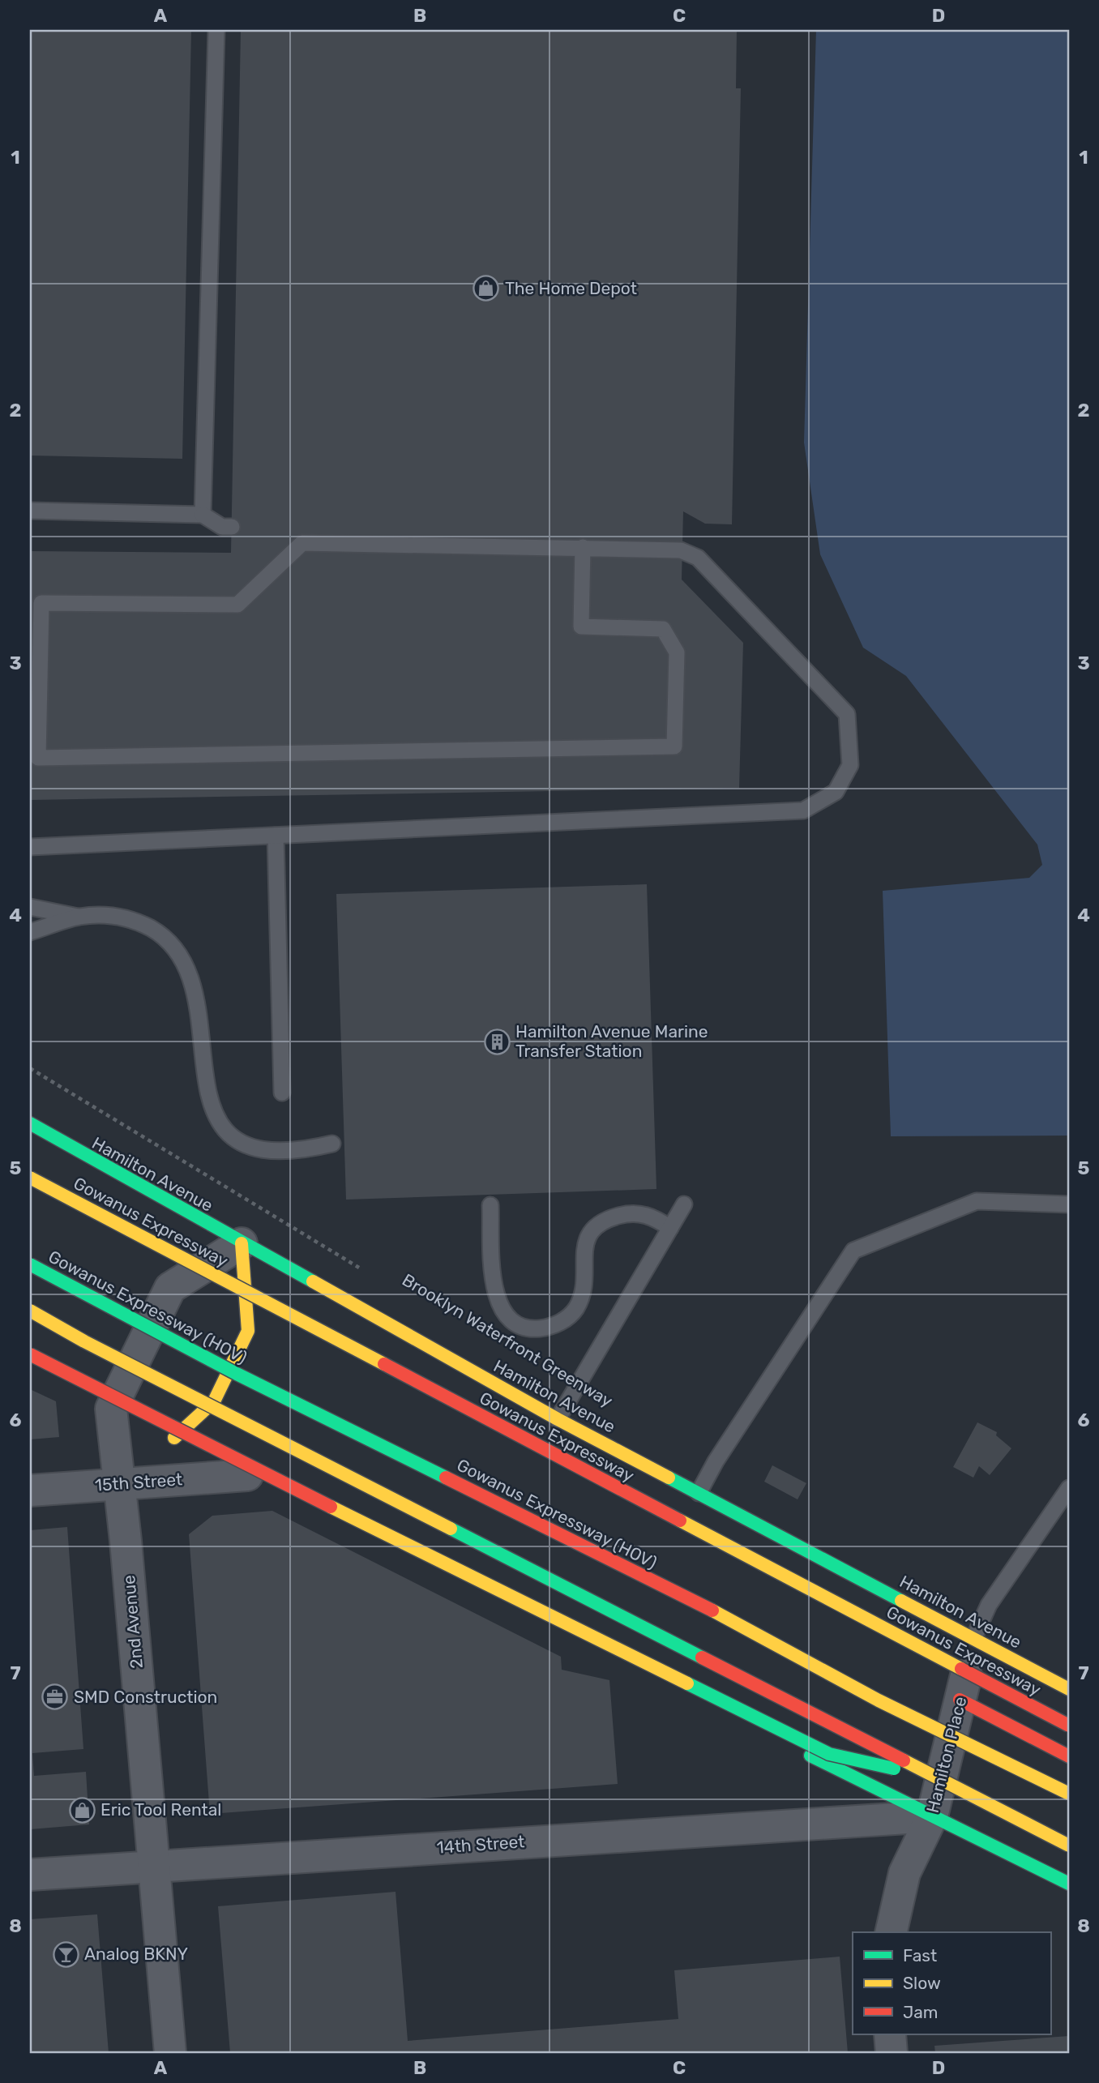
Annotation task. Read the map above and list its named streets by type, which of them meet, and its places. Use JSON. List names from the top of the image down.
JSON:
{
  "streets": {
    "main road": ["Hamilton Avenue", "Gowanus Expressway", "Gowanus Expressway (HOV)"],
    "street": [
      "15th Street",
      "2nd Avenue",
      "Hamilton Place",
      "14th Street"
    ]
  },
  "crossings": [
    ["Hamilton Avenue", "Hamilton Place"],
    ["15th Street", "2nd Avenue"],
    ["2nd Avenue", "14th Street"],
    ["Hamilton Place", "14th Street"]
  ],
  "places": {
    "shop": ["The Home Depot", "Eric Tool Rental"],
    "building": ["Hamilton Avenue Marine Transfer Station"],
    "office": ["SMD Construction"],
    "bar": ["Analog BKNY"]
  },
  "legend": ["Fast", "Slow", "Jam"],
  "grid": {
    "columns": [
      "A",
      "B",
      "C",
      "D"
    ],
    "rows": [
      "1",
      "2",
      "3",
      "4",
      "5",
      "6",
      "7",
      "8"
    ]
  }
}
